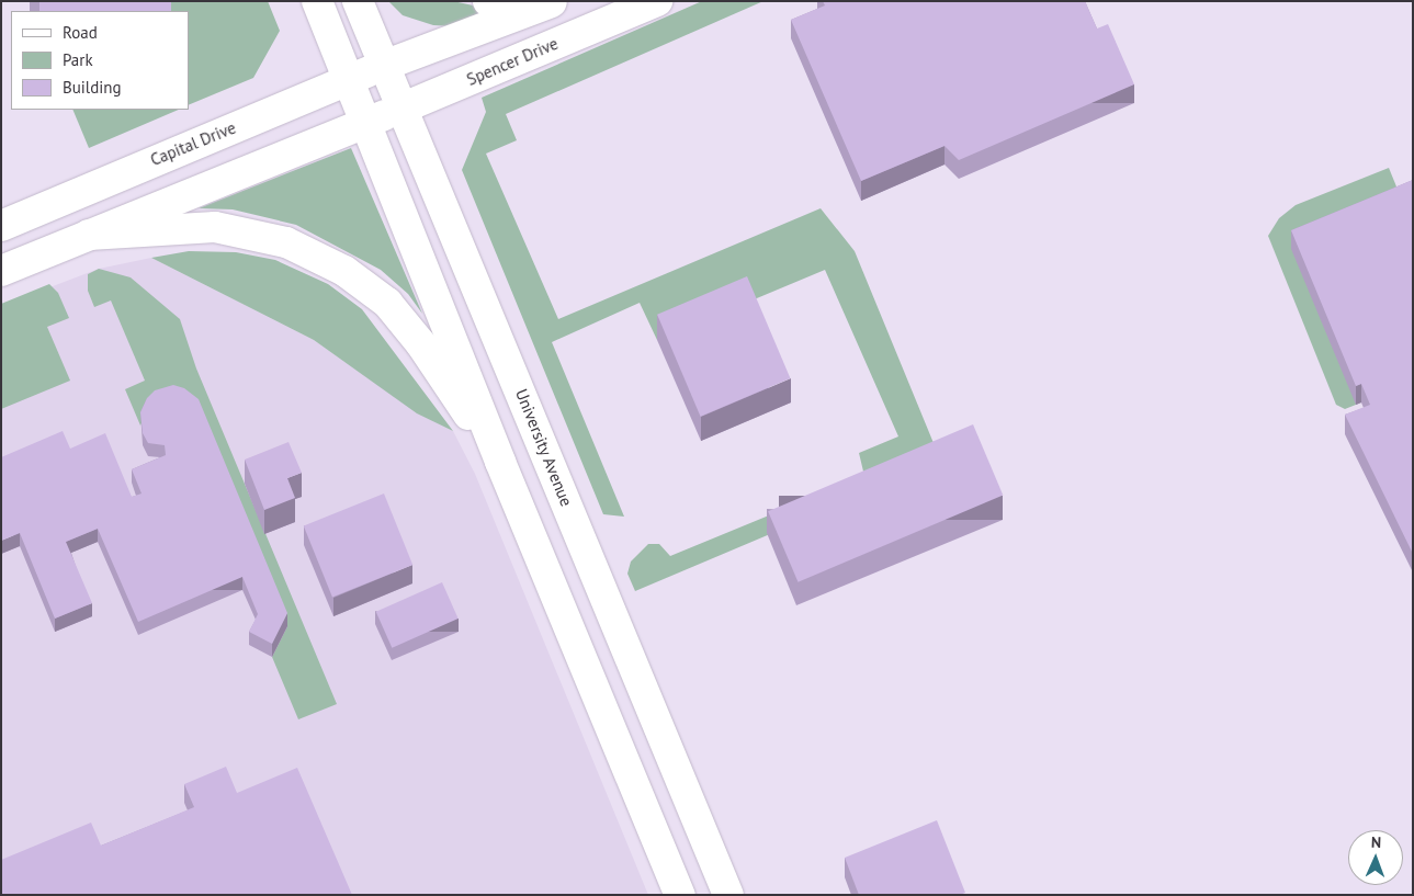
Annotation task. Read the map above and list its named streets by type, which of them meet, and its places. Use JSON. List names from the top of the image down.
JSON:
{
  "streets": {
    "main road": ["Spencer Drive", "Capital Drive", "University Avenue"]
  },
  "crossings": [
    ["Spencer Drive", "University Avenue"],
    ["Capital Drive", "University Avenue"]
  ],
  "legend": ["Road", "Park", "Building"],
  "north": "top"
}
